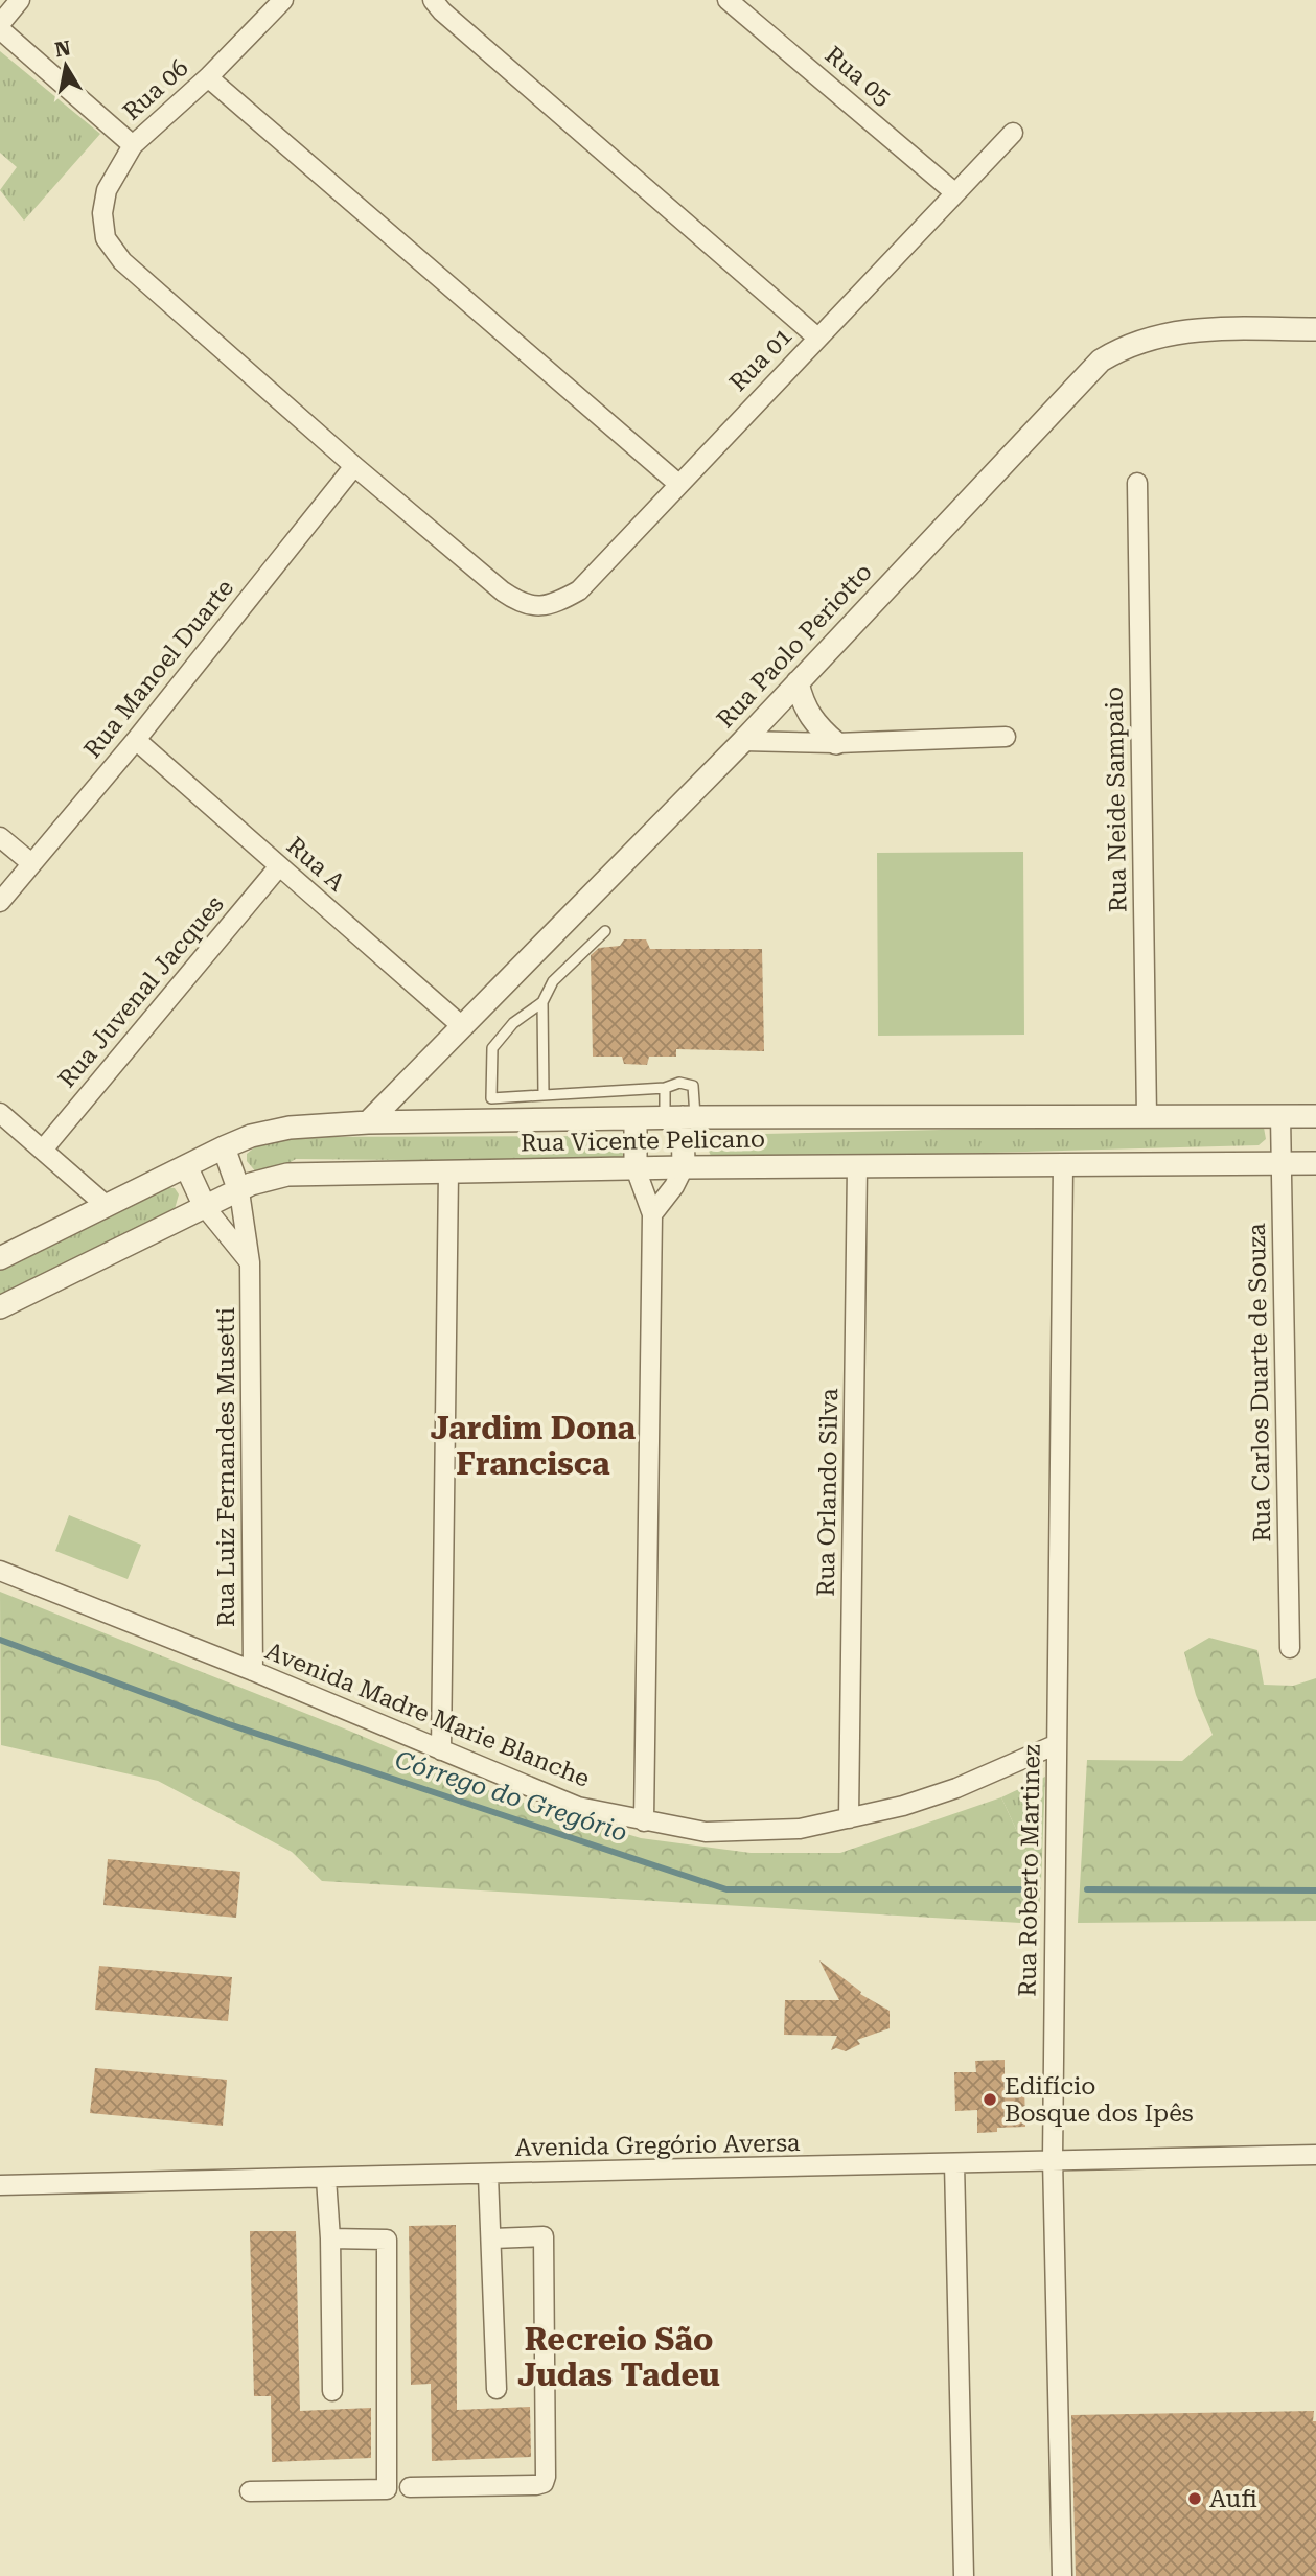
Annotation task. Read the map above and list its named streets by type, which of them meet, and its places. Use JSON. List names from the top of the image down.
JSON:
{
  "streets": {
    "street": [
      "Rua 05",
      "Rua 06",
      "Rua 01",
      "Rua Paolo Periotto",
      "Rua Manoel Duarte",
      "Rua Neide Sampaio",
      "Rua A",
      "Rua Juvenal Jacques",
      "Rua Vicente Pelicano",
      "Rua Carlos Duarte de Souza",
      "Rua Luiz Fernandes Musetti",
      "Rua Orlando Silva",
      "Avenida Madre Marie Blanche",
      "Rua Roberto Martinez",
      "Avenida Gregório Aversa"
    ]
  },
  "crossings": [
    ["Rua 05", "Rua 01"],
    ["Rua 06", "Rua 01"],
    ["Rua 06", "Rua Manoel Duarte"],
    ["Rua 01", "Rua Manoel Duarte"],
    ["Rua Paolo Periotto", "Rua A"],
    ["Rua Paolo Periotto", "Rua Vicente Pelicano"],
    ["Rua Manoel Duarte", "Rua A"],
    ["Rua Neide Sampaio", "Rua Vicente Pelicano"],
    ["Rua A", "Rua Juvenal Jacques"],
    ["Rua Vicente Pelicano", "Rua Carlos Duarte de Souza"],
    ["Rua Vicente Pelicano", "Rua Luiz Fernandes Musetti"],
    ["Rua Vicente Pelicano", "Rua Orlando Silva"],
    ["Rua Vicente Pelicano", "Rua Roberto Martinez"],
    ["Rua Luiz Fernandes Musetti", "Avenida Madre Marie Blanche"],
    ["Rua Orlando Silva", "Avenida Madre Marie Blanche"],
    ["Avenida Madre Marie Blanche", "Rua Roberto Martinez"],
    ["Rua Roberto Martinez", "Avenida Gregório Aversa"]
  ],
  "districts": ["Jardim Dona Francisca", "Recreio São Judas Tadeu"],
  "water": ["Córrego do Gregório"],
  "places": ["Edifício Bosque dos Ipês", "Aufi"],
  "north": "top"
}
